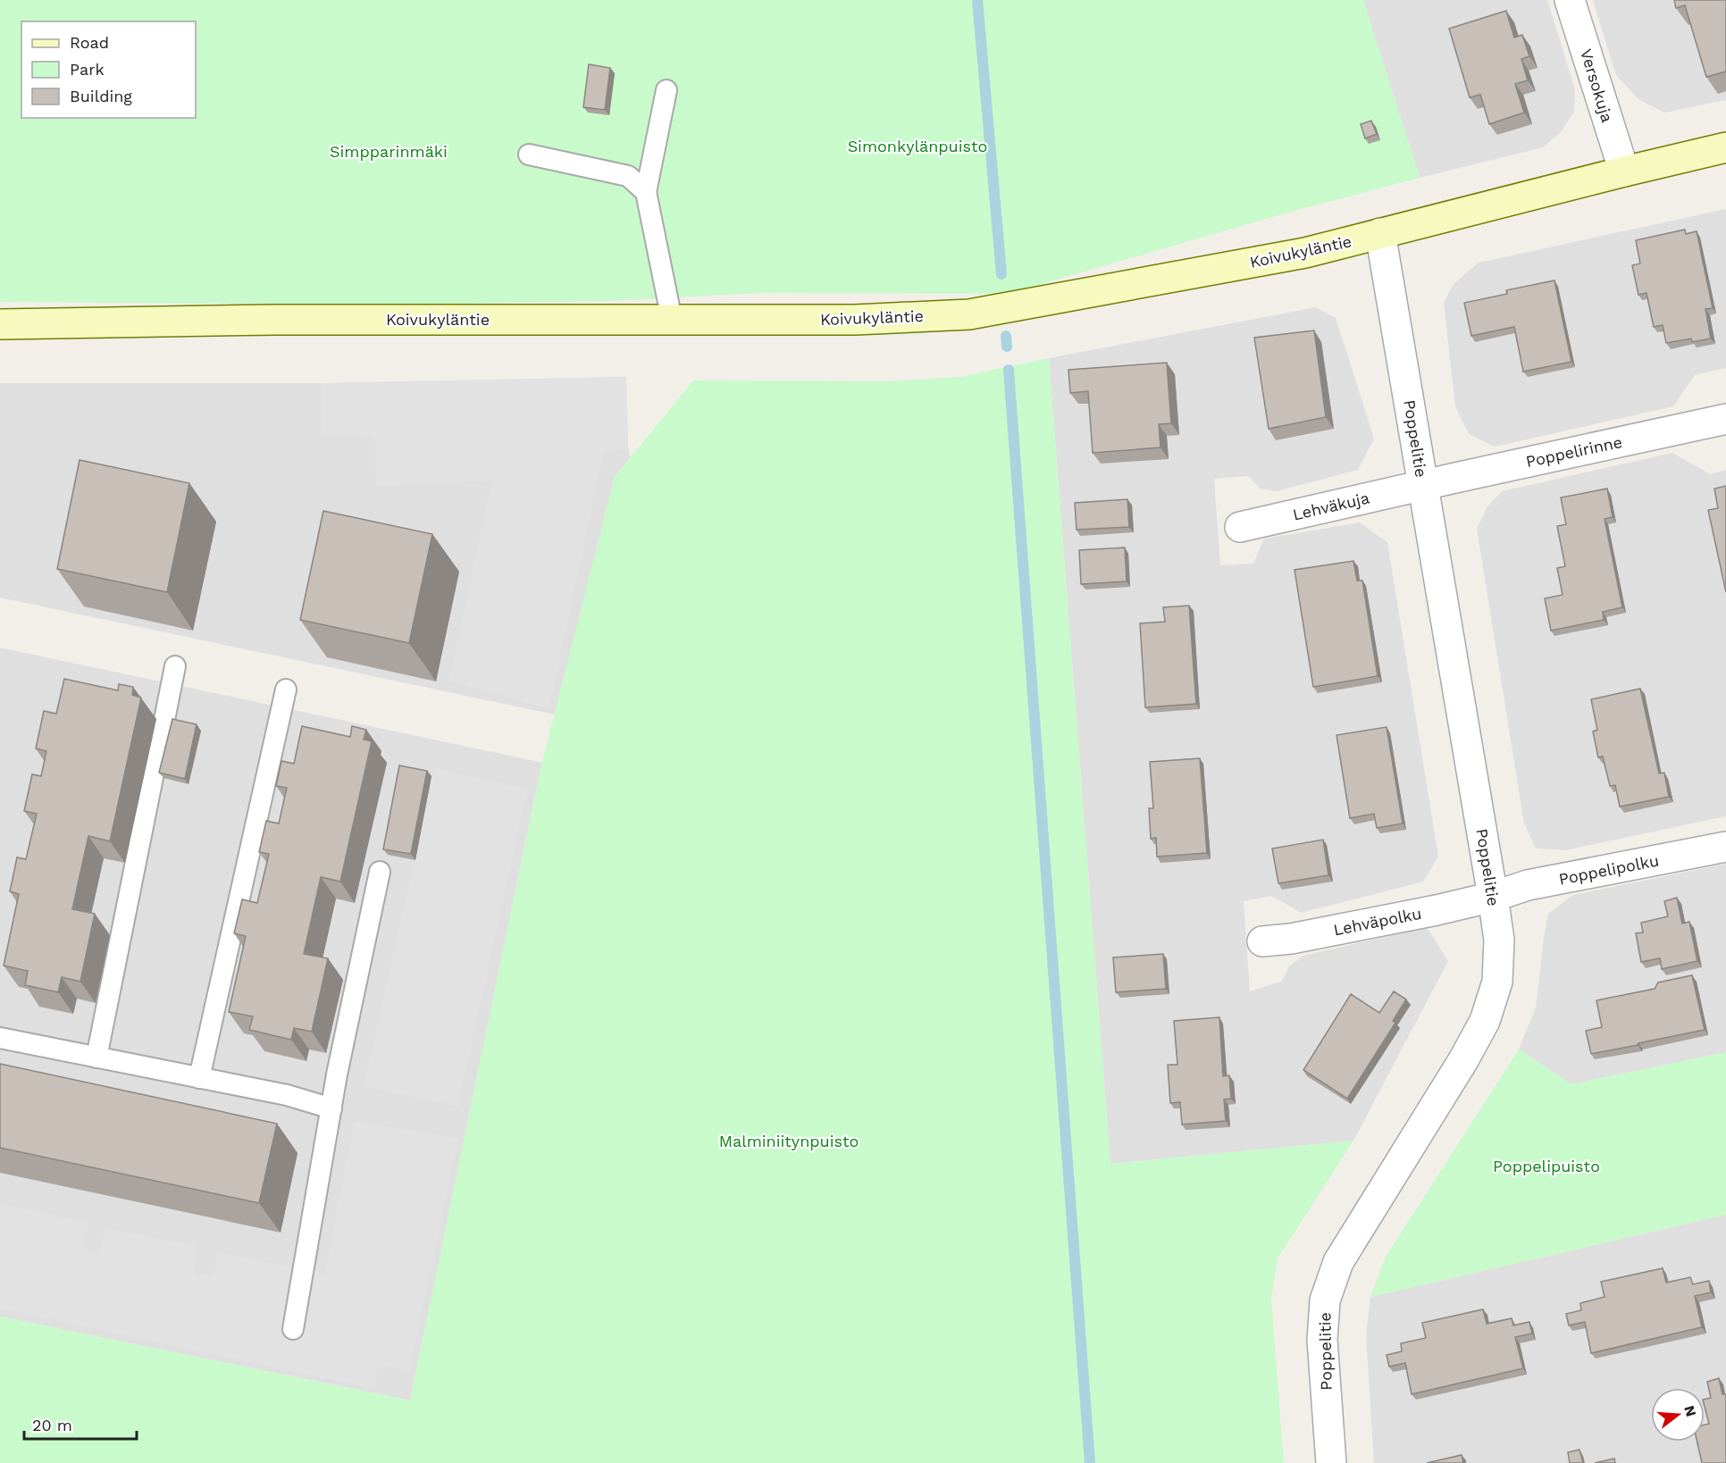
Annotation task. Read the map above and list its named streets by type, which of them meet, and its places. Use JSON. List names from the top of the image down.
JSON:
{
  "streets": {
    "main road": ["Koivukyläntie"],
    "street": [
      "Versokuja",
      "Poppelitie",
      "Poppelirinne",
      "Lehväkuja",
      "Poppelipolku",
      "Lehväpolku"
    ]
  },
  "crossings": [
    ["Versokuja", "Koivukyläntie"],
    ["Koivukyläntie", "Poppelitie"],
    ["Poppelitie", "Poppelirinne"],
    ["Poppelitie", "Lehväkuja"],
    ["Poppelitie", "Poppelipolku"],
    ["Poppelitie", "Lehväpolku"],
    ["Poppelirinne", "Lehväkuja"],
    ["Poppelipolku", "Lehväpolku"]
  ],
  "parks": [
    "Simonkylänpuisto",
    "Simpparinmäki",
    "Malminiitynpuisto",
    "Poppelipuisto"
  ],
  "legend": ["Road", "Park", "Building"],
  "scale_bar": "20 m",
  "north": "right"
}
